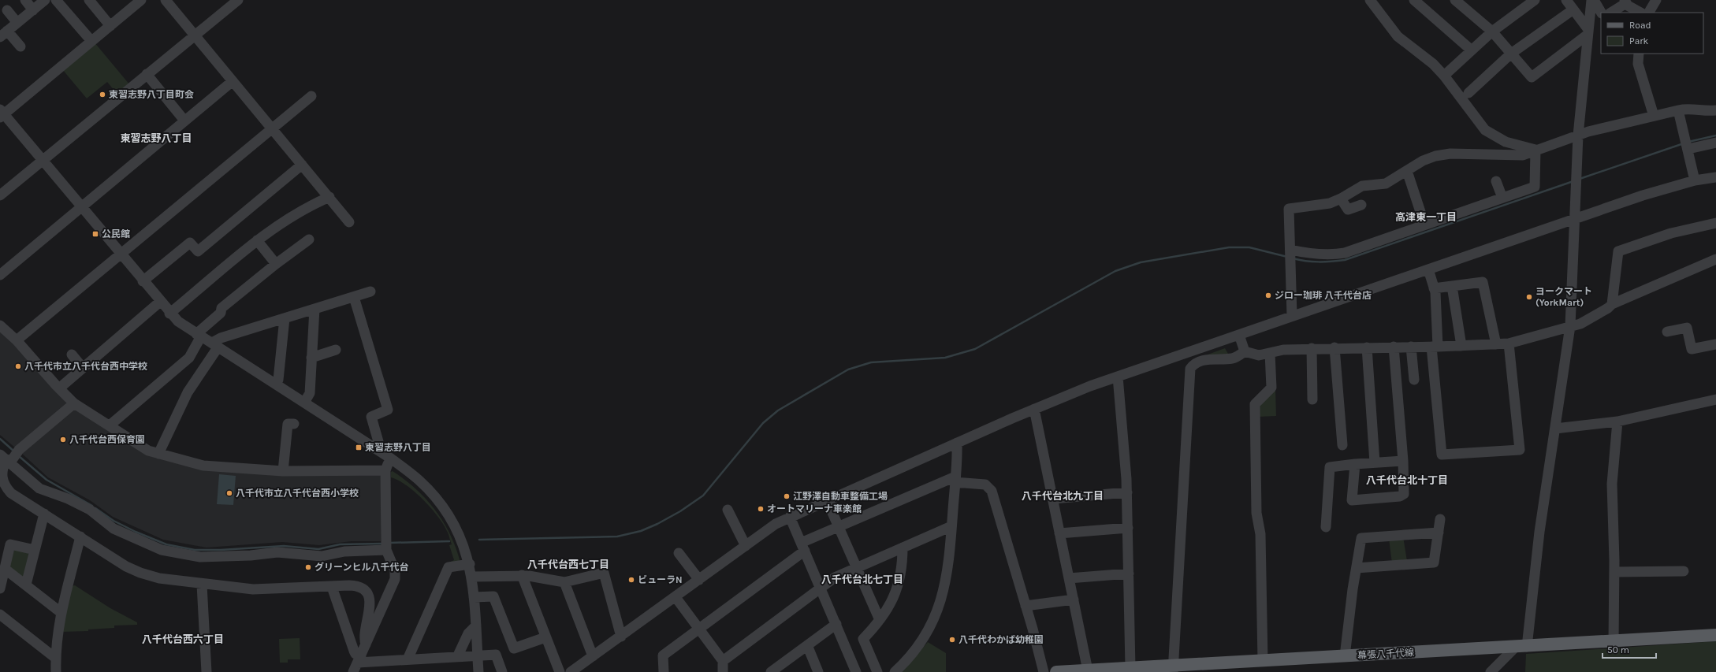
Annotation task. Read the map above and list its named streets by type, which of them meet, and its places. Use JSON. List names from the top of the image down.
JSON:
{
  "streets": {
    "main road": ["幕張八千代線"]
  },
  "districts": [
    "東習志野八丁目",
    "高津東一丁目",
    "八千代台北十丁目",
    "八千代台北九丁目",
    "八千代台西七丁目",
    "八千代台北七丁目",
    "八千代台西六丁目"
  ],
  "places": {
    "other": [
      "東習志野八丁目町会",
      "ジロー珈琲 八千代台店",
      "ヨークマート (YorkMart)",
      "八千代市立八千代台西中学校",
      "八千代台西保育園",
      "八千代市立八千代台西小学校",
      "江野澤自動車整備工場",
      "オートマリーナ車楽館",
      "グリーンヒル八千代台",
      "ビューラN",
      "八千代わかば幼稚園"
    ],
    "transit": ["公民館", "東習志野八丁目"]
  },
  "legend": ["Road", "Park"],
  "scale_bar": "50 m"
}
